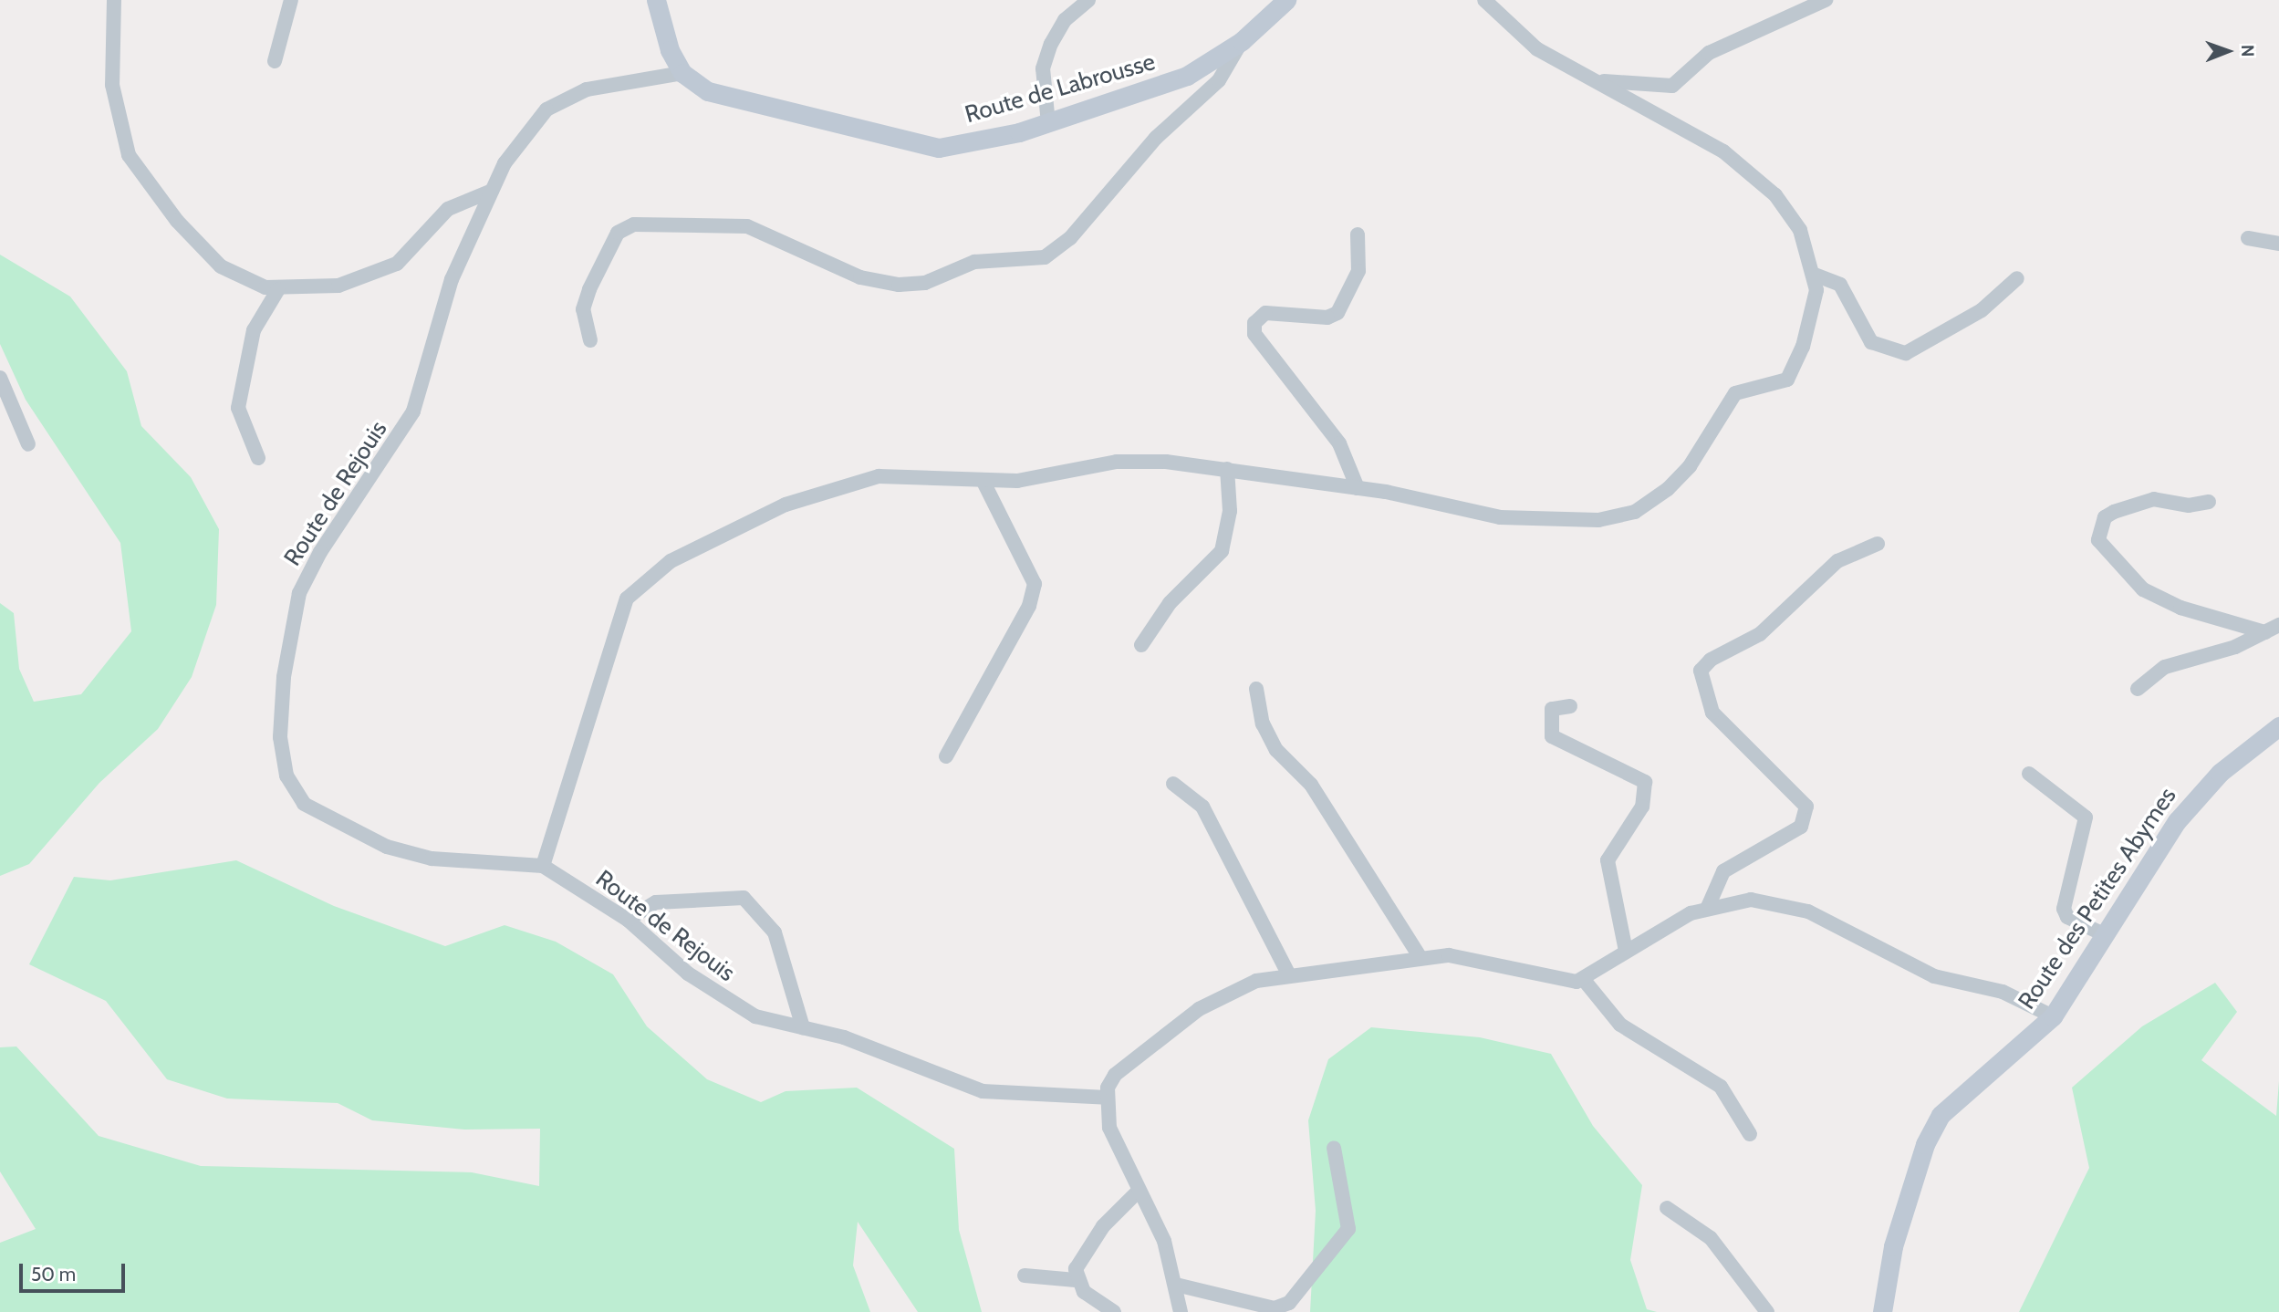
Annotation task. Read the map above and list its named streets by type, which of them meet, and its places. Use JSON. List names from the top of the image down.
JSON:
{
  "streets": {
    "street": ["Route de Labrousse", "Route de Rejouis", "Route des Petites Abymes"]
  },
  "crossings": [
    ["Route de Labrousse", "Route de Rejouis"]
  ],
  "scale_bar": "50 m",
  "north": "right"
}
